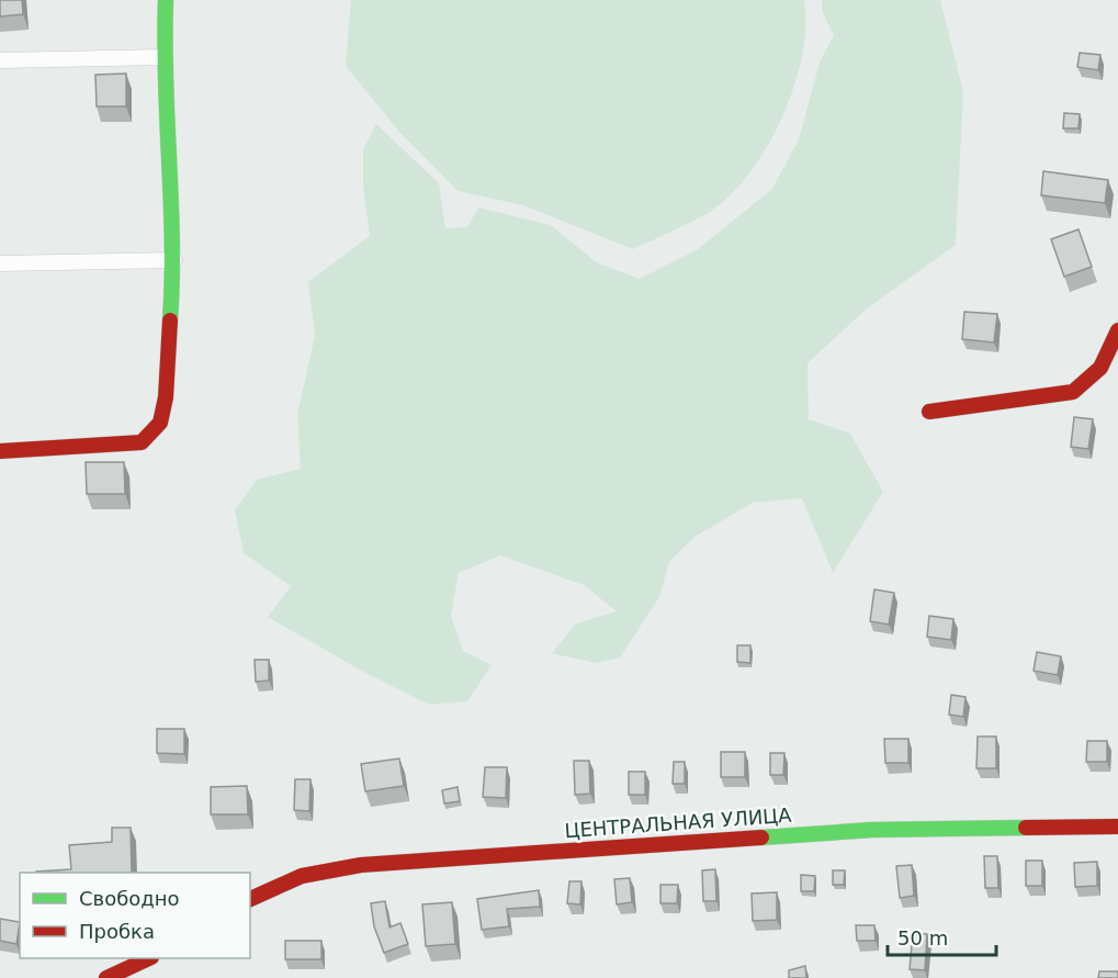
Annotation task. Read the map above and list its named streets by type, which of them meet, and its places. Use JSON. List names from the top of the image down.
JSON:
{
  "streets": {
    "street": ["ЦЕНТРАЛЬНАЯ УЛИЦА"]
  },
  "legend": ["Свободно", "Пробка"],
  "scale_bar": "50 m"
}
